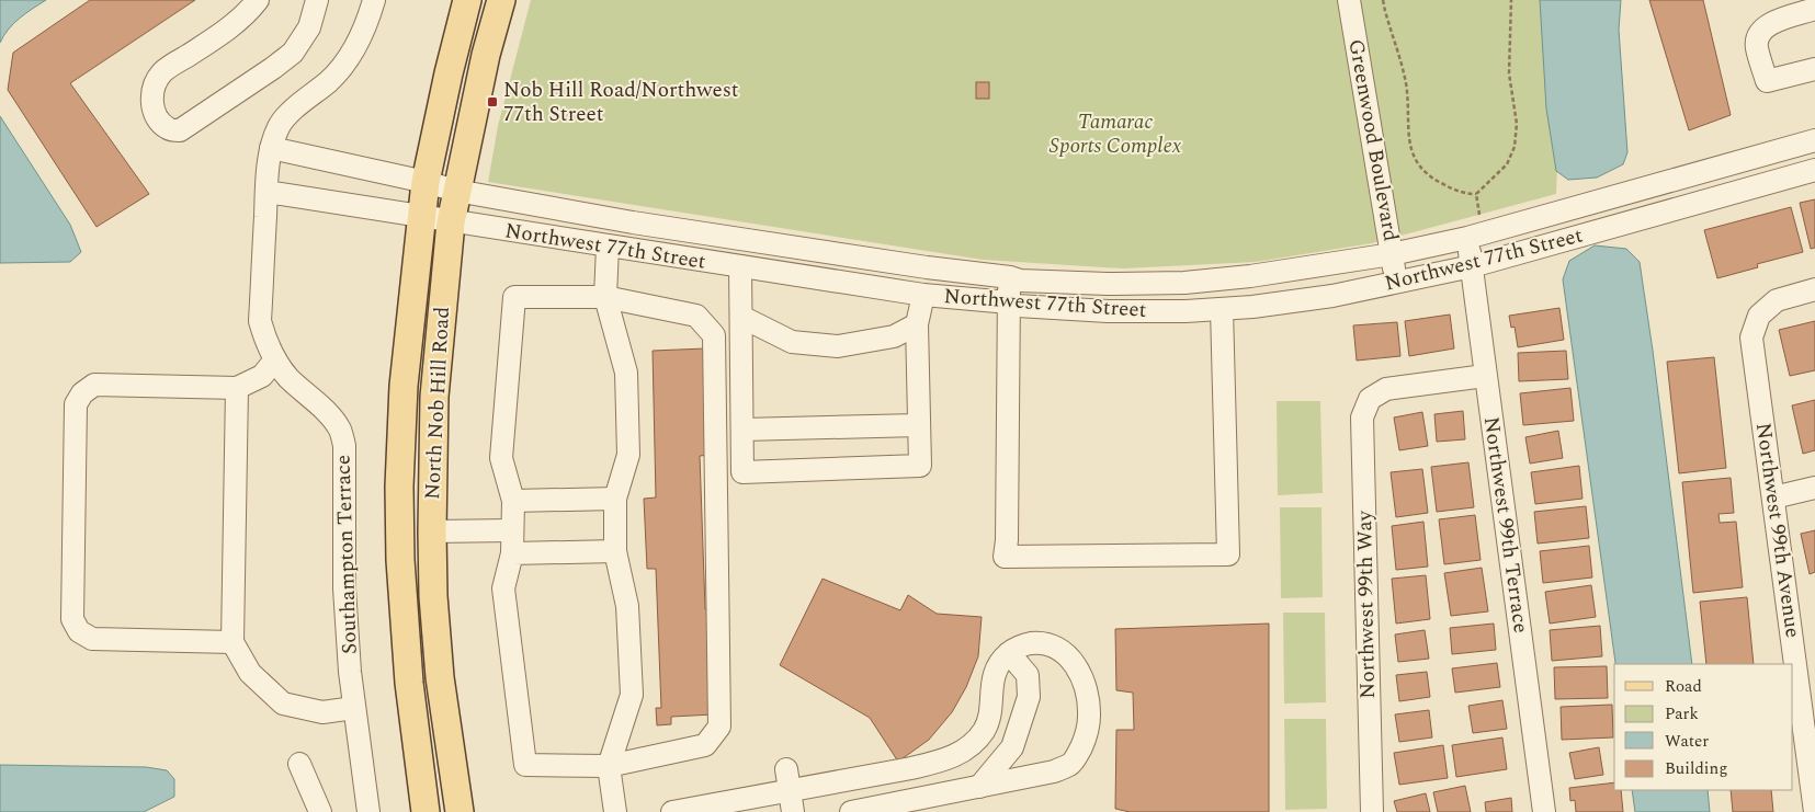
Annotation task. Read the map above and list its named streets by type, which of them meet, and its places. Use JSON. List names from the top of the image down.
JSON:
{
  "streets": {
    "main road": ["North Nob Hill Road"],
    "street": [
      "Greenwood Boulevard",
      "Northwest 77th Street",
      "Northwest 99th Terrace",
      "Northwest 99th Avenue",
      "Southampton Terrace",
      "Northwest 99th Way"
    ]
  },
  "crossings": [
    ["Greenwood Boulevard", "Northwest 77th Street"],
    ["Northwest 77th Street", "North Nob Hill Road"],
    ["Northwest 77th Street", "Northwest 99th Terrace"],
    ["Northwest 77th Street", "Southampton Terrace"],
    ["Northwest 99th Terrace", "Northwest 99th Way"]
  ],
  "parks": ["Tamarac Sports Complex"],
  "places": {
    "transit": ["Nob Hill Road/Northwest 77th Street"]
  },
  "legend": [
    "Road",
    "Park",
    "Water",
    "Building"
  ]
}
